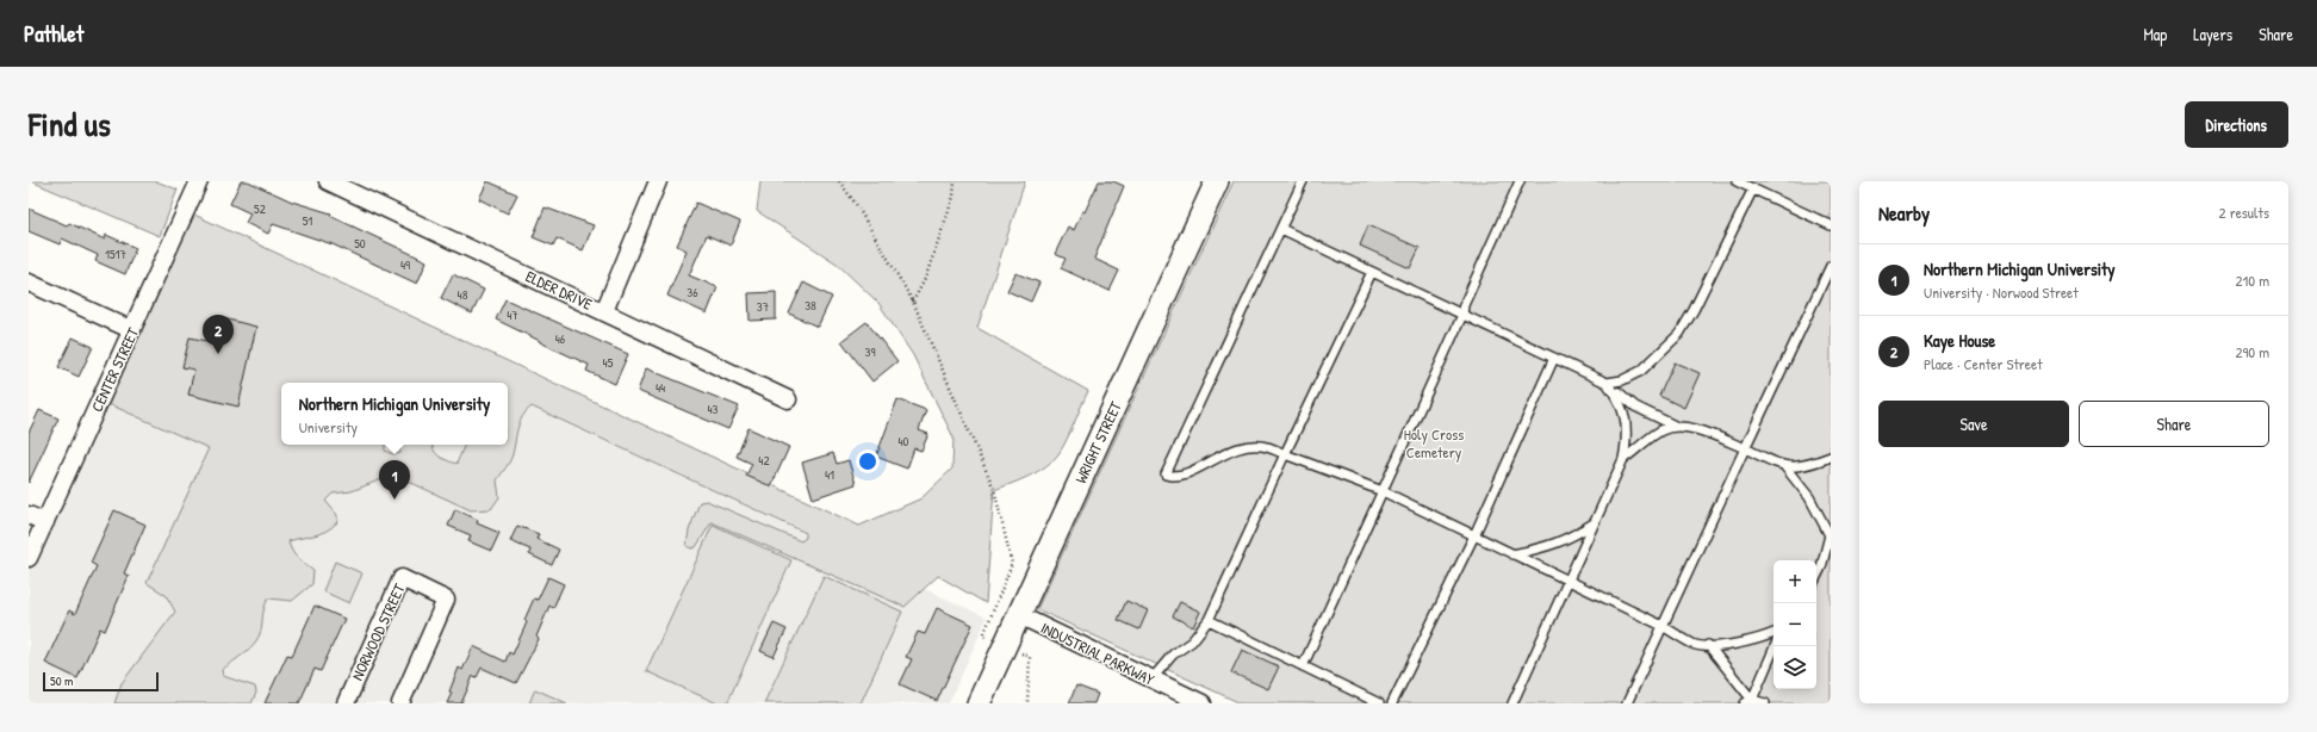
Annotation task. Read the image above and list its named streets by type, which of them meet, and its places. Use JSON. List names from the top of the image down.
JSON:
{
  "streets": {
    "main road": ["WRIGHT STREET"],
    "street": [
      "ELDER DRIVE",
      "CENTER STREET",
      "NORWOOD STREET",
      "INDUSTRIAL PARKWAY"
    ]
  },
  "crossings": [
    ["WRIGHT STREET", "INDUSTRIAL PARKWAY"]
  ],
  "parks": ["Holy Cross Cemetery"],
  "house_numbers": [
    "52",
    "51",
    "50",
    "1517",
    "49",
    "36",
    "48",
    "38",
    "37",
    "47",
    "46",
    "39",
    "45",
    "44",
    "43",
    "40",
    "42",
    "41"
  ],
  "scale_bar": "50 m",
  "page": {
    "header": "Pathlet",
    "nav": ["Map", "Layers", "Share"],
    "title": "Find us",
    "buttons": [
      "Directions",
      ["Save", "Share"]
    ],
    "heading": ["Nearby", "2 results"],
    "list": [
      {
        "mark": "1",
        "name": "Northern Michigan University",
        "note": "University · Norwood Street",
        "value": "210 m"
      },
      {
        "mark": "2",
        "name": "Kaye House",
        "note": "Place · Center Street",
        "value": "290 m"
      }
    ],
    "pins": ["2", "1"],
    "popup": ["Northern Michigan University", "University"],
    "map_buttons": ["+", "−"],
    "scale": "50 m"
  }
}
